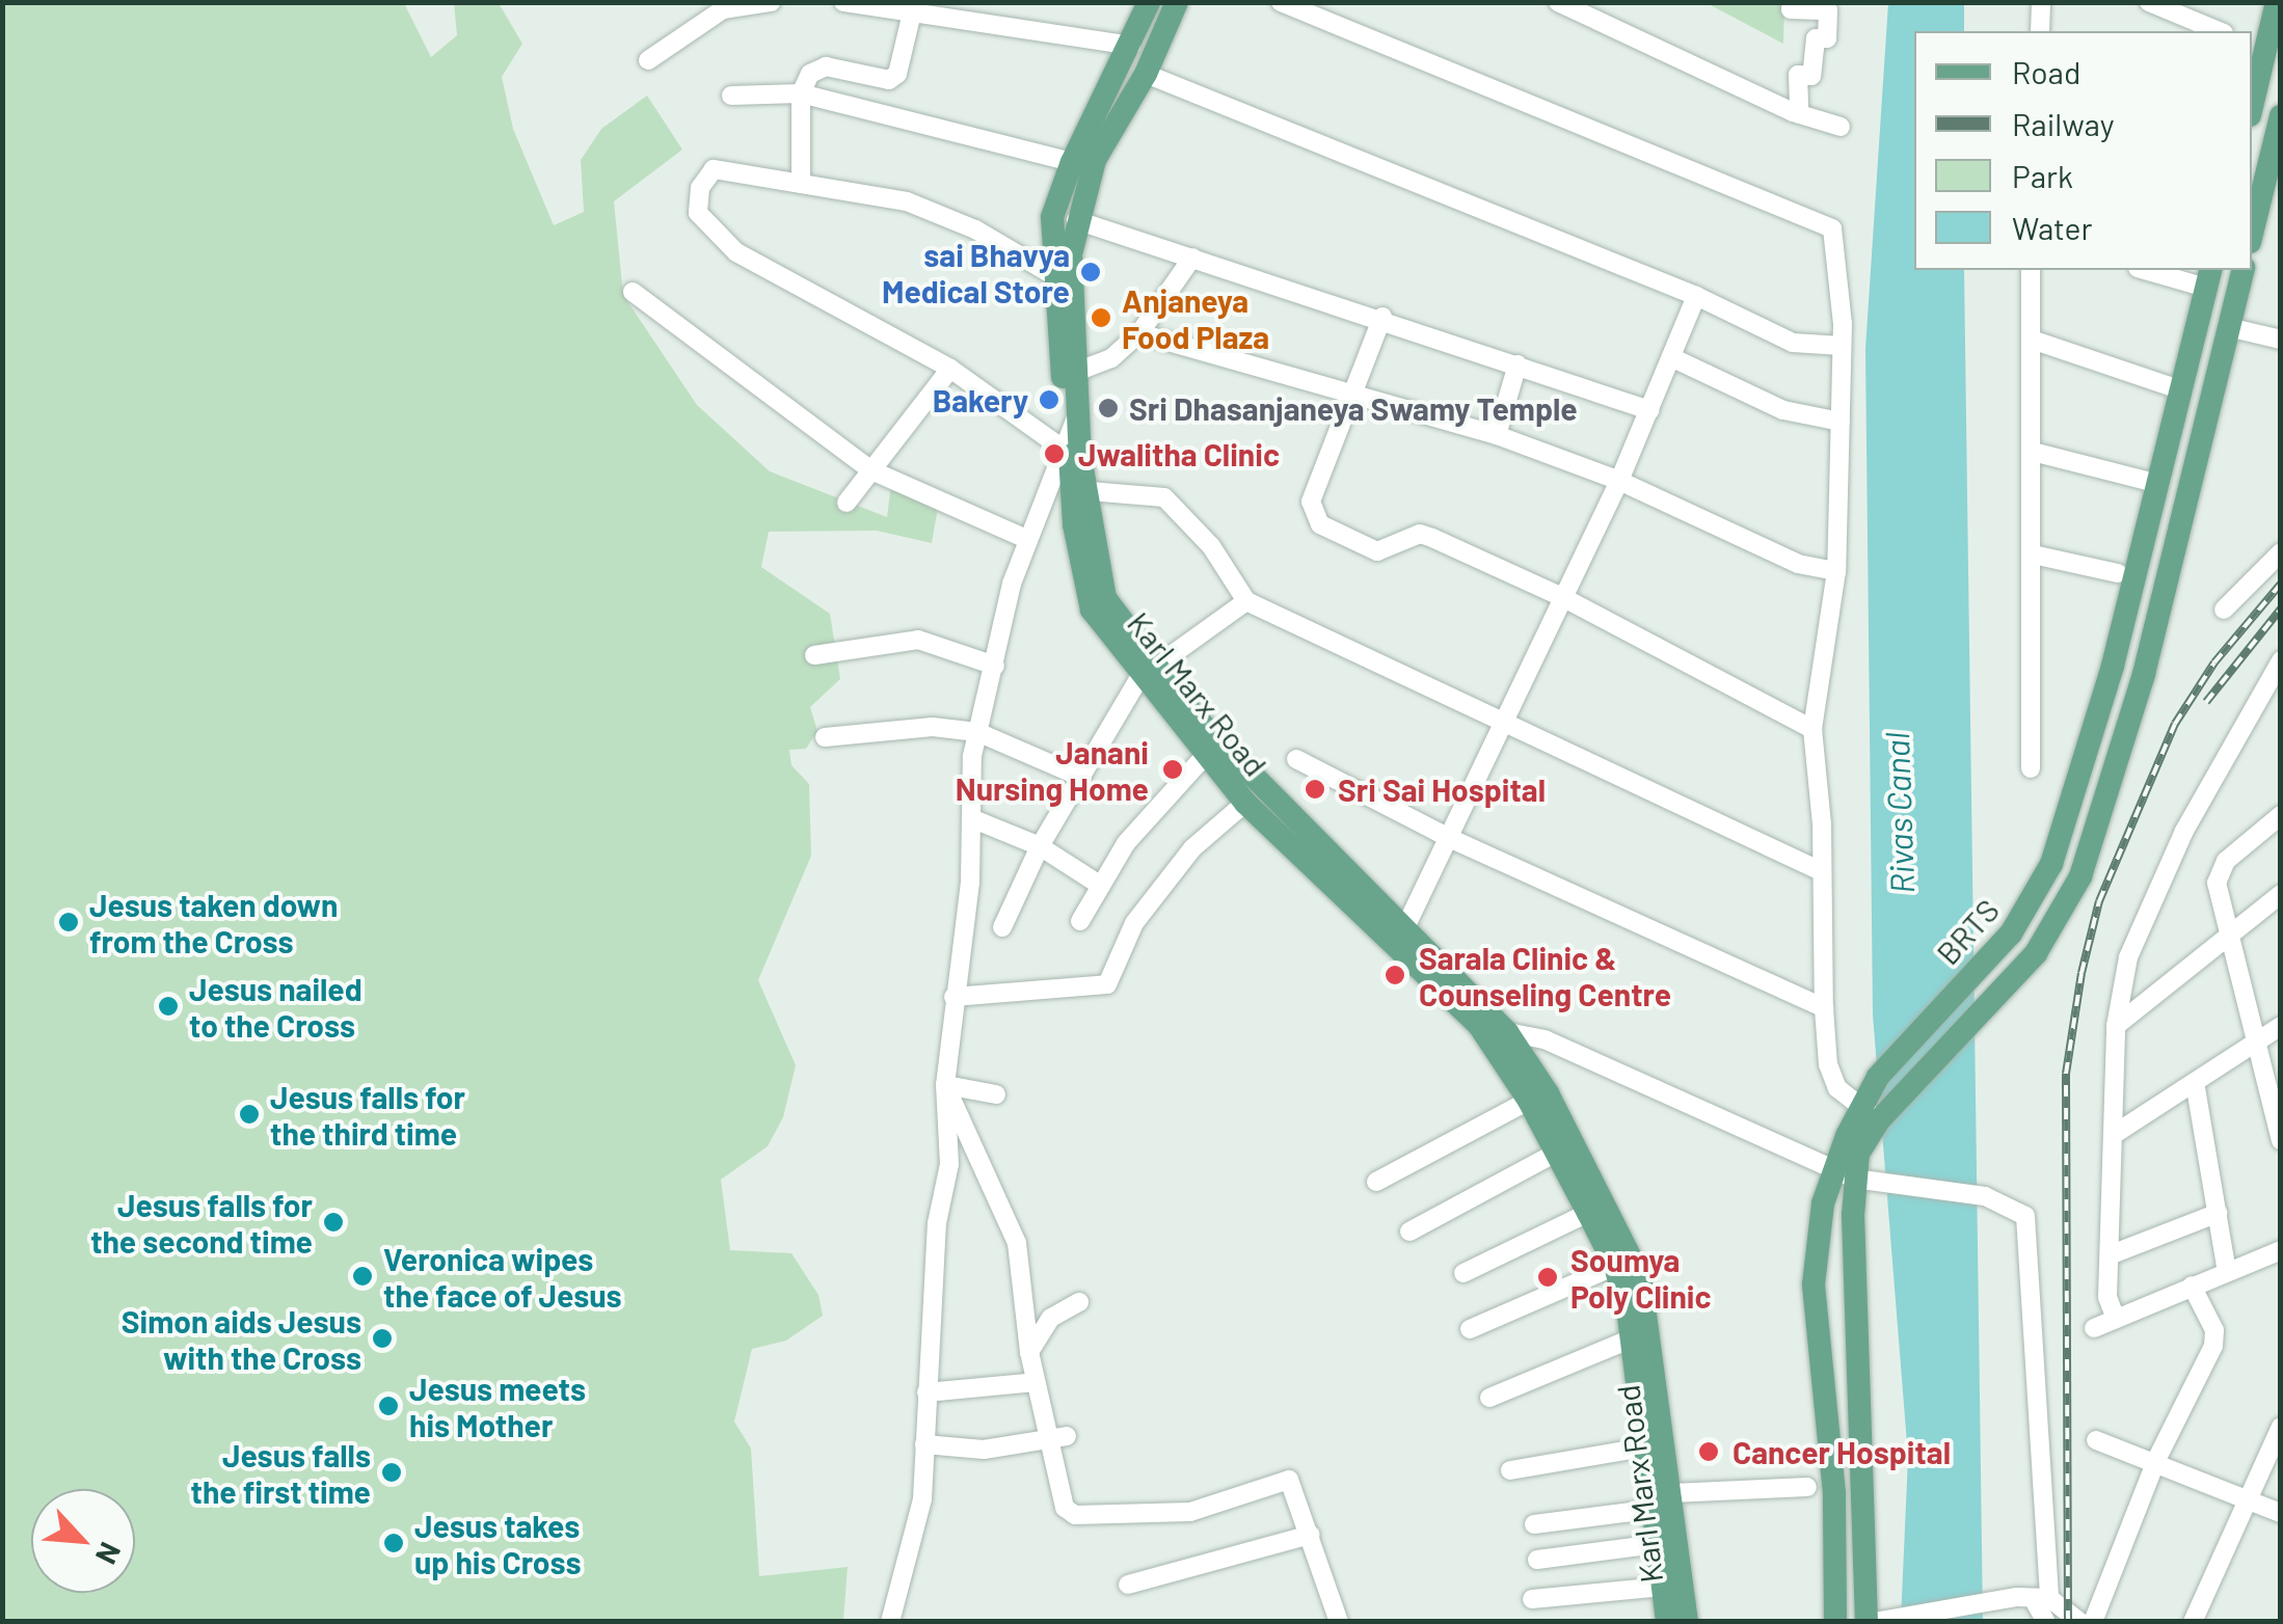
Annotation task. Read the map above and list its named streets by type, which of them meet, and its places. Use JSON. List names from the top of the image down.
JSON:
{
  "streets": {
    "main road": ["Karl Marx Road", "BRTS"]
  },
  "water": ["Rivas Canal"],
  "places": [
    "sai Bhavya Medical Store",
    "Anjaneya Food Plaza",
    "Bakery",
    "Sri Dhasanjaneya Swamy Temple",
    "Jwalitha Clinic",
    "Janani Nursing Home",
    "Sri Sai Hospital",
    "Jesus taken down from the Cross",
    "Sarala Clinic & Counseling Centre",
    "Jesus nailed to the Cross",
    "Jesus falls for the third time",
    "Jesus falls for the second time",
    "Veronica wipes the face of Jesus",
    "Soumya Poly Clinic",
    "Simon aids Jesus with the Cross",
    "Jesus meets his Mother",
    "Cancer Hospital",
    "Jesus falls the first time",
    "Jesus takes up his Cross"
  ],
  "legend": [
    "Road",
    "Railway",
    "Park",
    "Water"
  ],
  "north": "bottom right"
}
